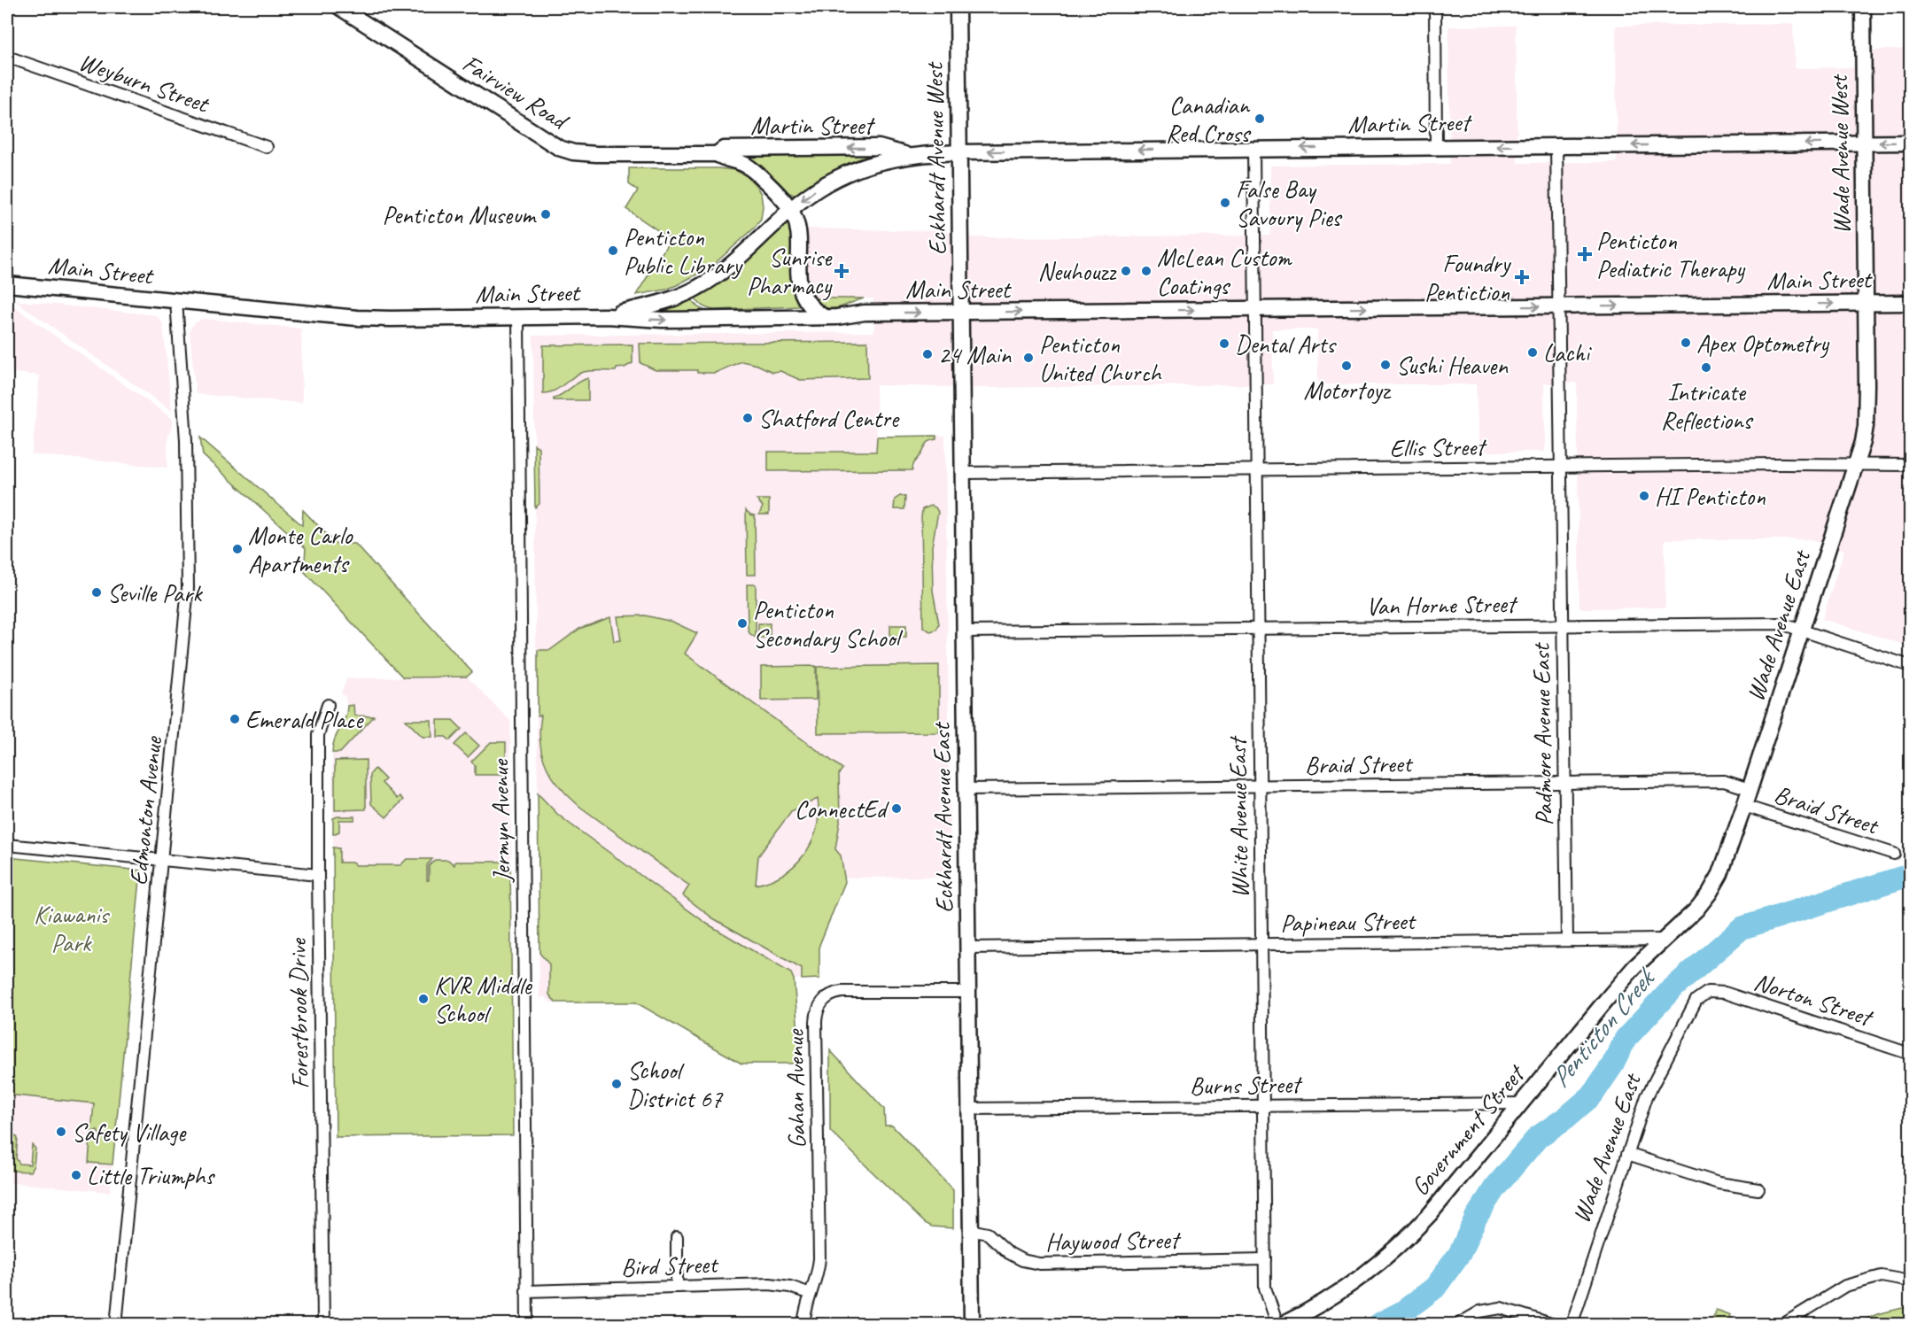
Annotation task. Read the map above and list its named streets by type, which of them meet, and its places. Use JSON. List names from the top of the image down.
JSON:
{
  "streets": {
    "main road": [
      "Fairview Road",
      "Martin Street",
      "Wade Avenue West",
      "Eckhardt Avenue West",
      "Main Street",
      "Wade Avenue East",
      "Eckhardt Avenue East",
      "Government Street"
    ],
    "street": [
      "Weyburn Street",
      "Ellis Street",
      "Van Horne Street",
      "Padmore Avenue East",
      "Braid Street",
      "Edmonton Avenue",
      "White Avenue East",
      "Jermyn Avenue",
      "Papineau Street",
      "Norton Street",
      "Forestbrook Drive",
      "Burns Street",
      "Gahan Avenue",
      "Haywood Street",
      "Bird Street"
    ]
  },
  "crossings": [
    ["Fairview Road", "Martin Street"],
    ["Martin Street", "Wade Avenue West"],
    ["Martin Street", "Eckhardt Avenue West"],
    ["Martin Street", "Main Street"],
    ["Martin Street", "Padmore Avenue East"],
    ["Martin Street", "White Avenue East"],
    ["Wade Avenue West", "Main Street"],
    ["Wade Avenue West", "Wade Avenue East"],
    ["Eckhardt Avenue West", "Main Street"],
    ["Eckhardt Avenue West", "Eckhardt Avenue East"],
    ["Main Street", "Wade Avenue East"],
    ["Main Street", "Padmore Avenue East"],
    ["Main Street", "Edmonton Avenue"],
    ["Main Street", "Eckhardt Avenue East"],
    ["Main Street", "White Avenue East"],
    ["Main Street", "Jermyn Avenue"],
    ["Ellis Street", "Wade Avenue East"],
    ["Ellis Street", "Padmore Avenue East"],
    ["Ellis Street", "Eckhardt Avenue East"],
    ["Ellis Street", "White Avenue East"],
    ["Van Horne Street", "Wade Avenue East"],
    ["Van Horne Street", "Padmore Avenue East"],
    ["Van Horne Street", "Eckhardt Avenue East"],
    ["Van Horne Street", "White Avenue East"],
    ["Wade Avenue East", "Braid Street"],
    ["Wade Avenue East", "Papineau Street"],
    ["Wade Avenue East", "Norton Street"],
    ["Wade Avenue East", "Government Street"],
    ["Padmore Avenue East", "Braid Street"],
    ["Padmore Avenue East", "Papineau Street"],
    ["Braid Street", "Eckhardt Avenue East"],
    ["Braid Street", "White Avenue East"],
    ["Eckhardt Avenue East", "Papineau Street"],
    ["Eckhardt Avenue East", "Burns Street"],
    ["Eckhardt Avenue East", "Gahan Avenue"],
    ["Eckhardt Avenue East", "Haywood Street"],
    ["White Avenue East", "Papineau Street"],
    ["White Avenue East", "Burns Street"],
    ["White Avenue East", "Haywood Street"],
    ["Jermyn Avenue", "Bird Street"],
    ["Papineau Street", "Government Street"],
    ["Burns Street", "Government Street"],
    ["Gahan Avenue", "Bird Street"]
  ],
  "one_way": ["Martin Street", "Main Street"],
  "water": ["Penticton Creek"],
  "parks": ["Kiawanis Park"],
  "places": {
    "other": [
      "Canadian Red Cross",
      "False Bay Savoury Pies",
      "Penticton Museum",
      "Penticton Public Library",
      "Neuhouzz",
      "McLean Custom Coatings",
      "Apex Optometry",
      "Dental Arts",
      "Lachi",
      "24 Main",
      "Penticton United Church",
      "Sushi Heaven",
      "Motortoyz",
      "Intricate Reflections",
      "Shatford Centre",
      "HI Penticton",
      "Monte Carlo Apartments",
      "Seville Park",
      "Penticton Secondary School",
      "Emerald Place",
      "ConnectEd",
      "KVR Middle School",
      "School District 67",
      "Safety Village",
      "Little Triumphs"
    ],
    "health": ["Penticton Pediatric Therapy", "Sunrise Pharmacy", "Foundry Pentiction"]
  }
}
